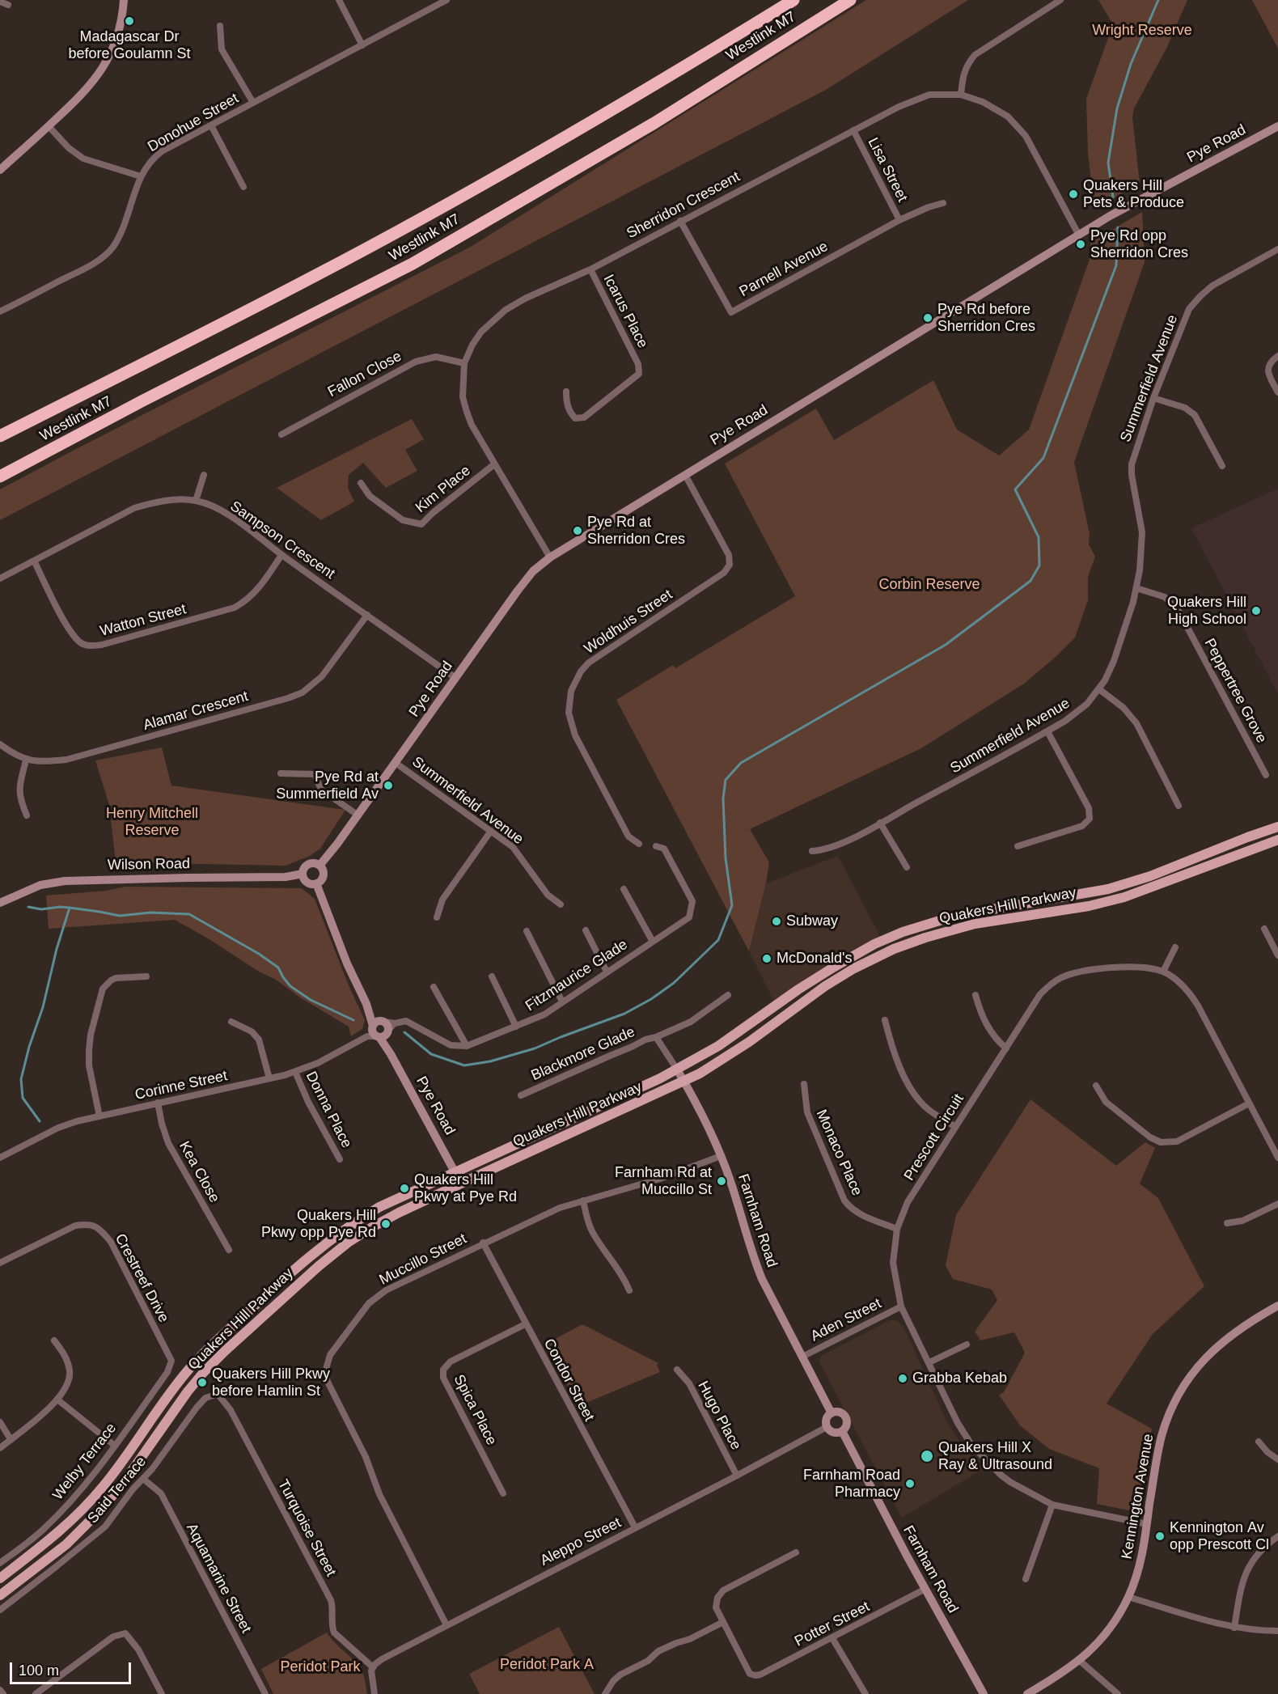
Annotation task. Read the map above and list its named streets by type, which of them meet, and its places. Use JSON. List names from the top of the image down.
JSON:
{
  "streets": {
    "highway": ["Westlink M7"],
    "main road": ["Quakers Hill Parkway"],
    "street": [
      "Donohue Street",
      "Pye Road",
      "Lisa Street",
      "Sherridon Crescent",
      "Parnell Avenue",
      "Icarus Place",
      "Fallon Close",
      "Summerfield Avenue",
      "Kim Place",
      "Sampson Crescent",
      "Watton Street",
      "Woldhuis Street",
      "Peppertree Grove",
      "Alamar Crescent",
      "Wilson Road",
      "Fitzmaurice Glade",
      "Blackmore Glade",
      "Corinne Street",
      "Donna Place",
      "Prescott Circuit",
      "Monaco Place",
      "Kea Close",
      "Farnham Road",
      "Muccillo Street",
      "Crestreef Drive",
      "Aden Street",
      "Condor Street",
      "Spica Place",
      "Hugo Place",
      "Welby Terrace",
      "Said Terrace",
      "Kennington Avenue",
      "Turquoise Street",
      "Aleppo Street",
      "Aquamarine Street",
      "Potter Street"
    ]
  },
  "crossings": [
    ["Pye Road", "Sherridon Crescent"],
    ["Pye Road", "Summerfield Avenue"],
    ["Pye Road", "Sampson Crescent"],
    ["Pye Road", "Wilson Road"],
    ["Pye Road", "Quakers Hill Parkway"],
    ["Pye Road", "Corinne Street"],
    ["Lisa Street", "Sherridon Crescent"],
    ["Lisa Street", "Parnell Avenue"],
    ["Sherridon Crescent", "Parnell Avenue"],
    ["Sherridon Crescent", "Icarus Place"],
    ["Sherridon Crescent", "Fallon Close"],
    ["Sherridon Crescent", "Kim Place"],
    ["Summerfield Avenue", "Peppertree Grove"],
    ["Sampson Crescent", "Watton Street"],
    ["Sampson Crescent", "Alamar Crescent"],
    ["Quakers Hill Parkway", "Farnham Road"],
    ["Blackmore Glade", "Farnham Road"],
    ["Corinne Street", "Donna Place"],
    ["Corinne Street", "Kea Close"],
    ["Prescott Circuit", "Monaco Place"],
    ["Prescott Circuit", "Aden Street"],
    ["Prescott Circuit", "Kennington Avenue"],
    ["Farnham Road", "Muccillo Street"],
    ["Farnham Road", "Aden Street"],
    ["Farnham Road", "Aleppo Street"],
    ["Farnham Road", "Potter Street"],
    ["Muccillo Street", "Condor Street"],
    ["Muccillo Street", "Aleppo Street"],
    ["Crestreef Drive", "Welby Terrace"],
    ["Condor Street", "Spica Place"],
    ["Condor Street", "Aleppo Street"],
    ["Hugo Place", "Aleppo Street"],
    ["Said Terrace", "Turquoise Street"],
    ["Said Terrace", "Aquamarine Street"],
    ["Turquoise Street", "Aleppo Street"]
  ],
  "parks": [
    "Wright Reserve",
    "Corbin Reserve",
    "Henry Mitchell Reserve",
    "Peridot Park A",
    "Peridot Park"
  ],
  "places": [
    "Madagascar Dr before Goulamn St",
    "Quakers Hill Pets & Produce",
    "Pye Rd opp Sherridon Cres",
    "Pye Rd before Sherridon Cres",
    "Pye Rd at Sherridon Cres",
    "Quakers Hill High School",
    "Pye Rd at Summerfield Av",
    "Subway",
    "McDonald's",
    "Farnham Rd at Muccillo St",
    "Quakers Hill Pkwy at Pye Rd",
    "Quakers Hill Pkwy opp Pye Rd",
    "Grabba Kebab",
    "Quakers Hill Pkwy before Hamlin St",
    "Quakers Hill X Ray & Ultrasound",
    "Farnham Road Pharmacy",
    "Kennington Av opp Prescott Cl"
  ],
  "scale_bar": "100 m"
}
